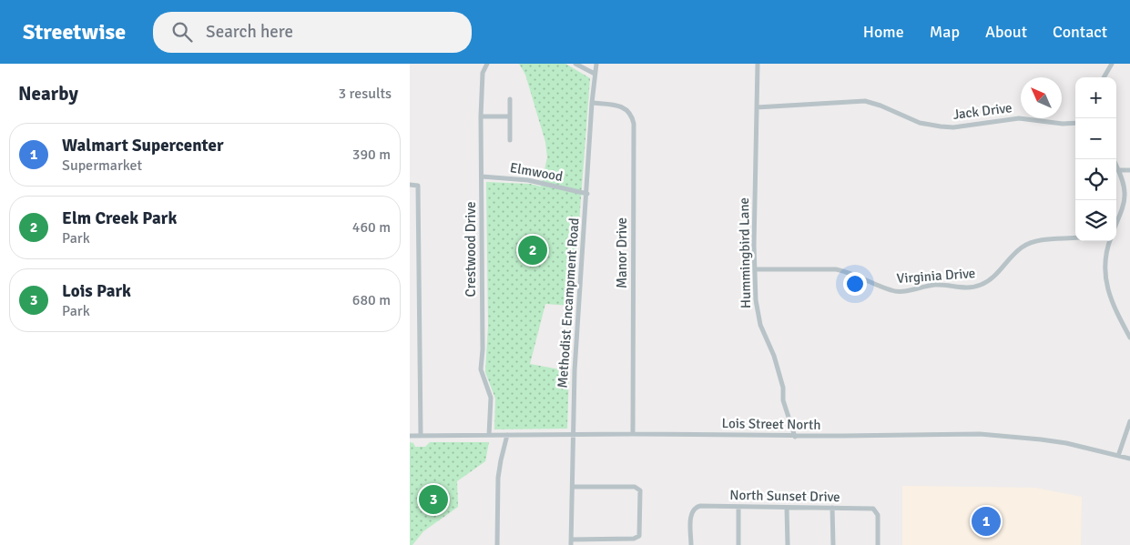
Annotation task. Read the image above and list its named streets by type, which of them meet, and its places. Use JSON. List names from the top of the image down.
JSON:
{
  "streets": {
    "street": [
      "Jack Drive",
      "Elmwood",
      "Crestwood Drive",
      "Manor Drive",
      "Hummingbird Lane",
      "Virginia Drive",
      "Methodist Encampment Road",
      "Lois Street North",
      "North Sunset Drive"
    ]
  },
  "crossings": [
    ["Jack Drive", "Hummingbird Lane"],
    ["Elmwood", "Crestwood Drive"],
    ["Elmwood", "Methodist Encampment Road"],
    ["Crestwood Drive", "Lois Street North"],
    ["Manor Drive", "Methodist Encampment Road"],
    ["Manor Drive", "Lois Street North"],
    ["Hummingbird Lane", "Virginia Drive"],
    ["Hummingbird Lane", "Lois Street North"],
    ["Methodist Encampment Road", "Lois Street North"]
  ],
  "north": "top left",
  "page": {
    "header": "Streetwise",
    "search": "Search here",
    "nav": [
      "Home",
      "Map",
      "About",
      "Contact"
    ],
    "heading": ["Nearby", "3 results"],
    "map_buttons": ["+", "−"],
    "list": [
      {
        "mark": "1",
        "name": "Walmart Supercenter",
        "note": "Supermarket",
        "value": "390 m"
      },
      {
        "mark": "2",
        "name": "Elm Creek Park",
        "note": "Park",
        "value": "460 m"
      },
      {
        "mark": "3",
        "name": "Lois Park",
        "note": "Park",
        "value": "680 m"
      }
    ],
    "pins": ["2", "3", "1"]
  }
}
